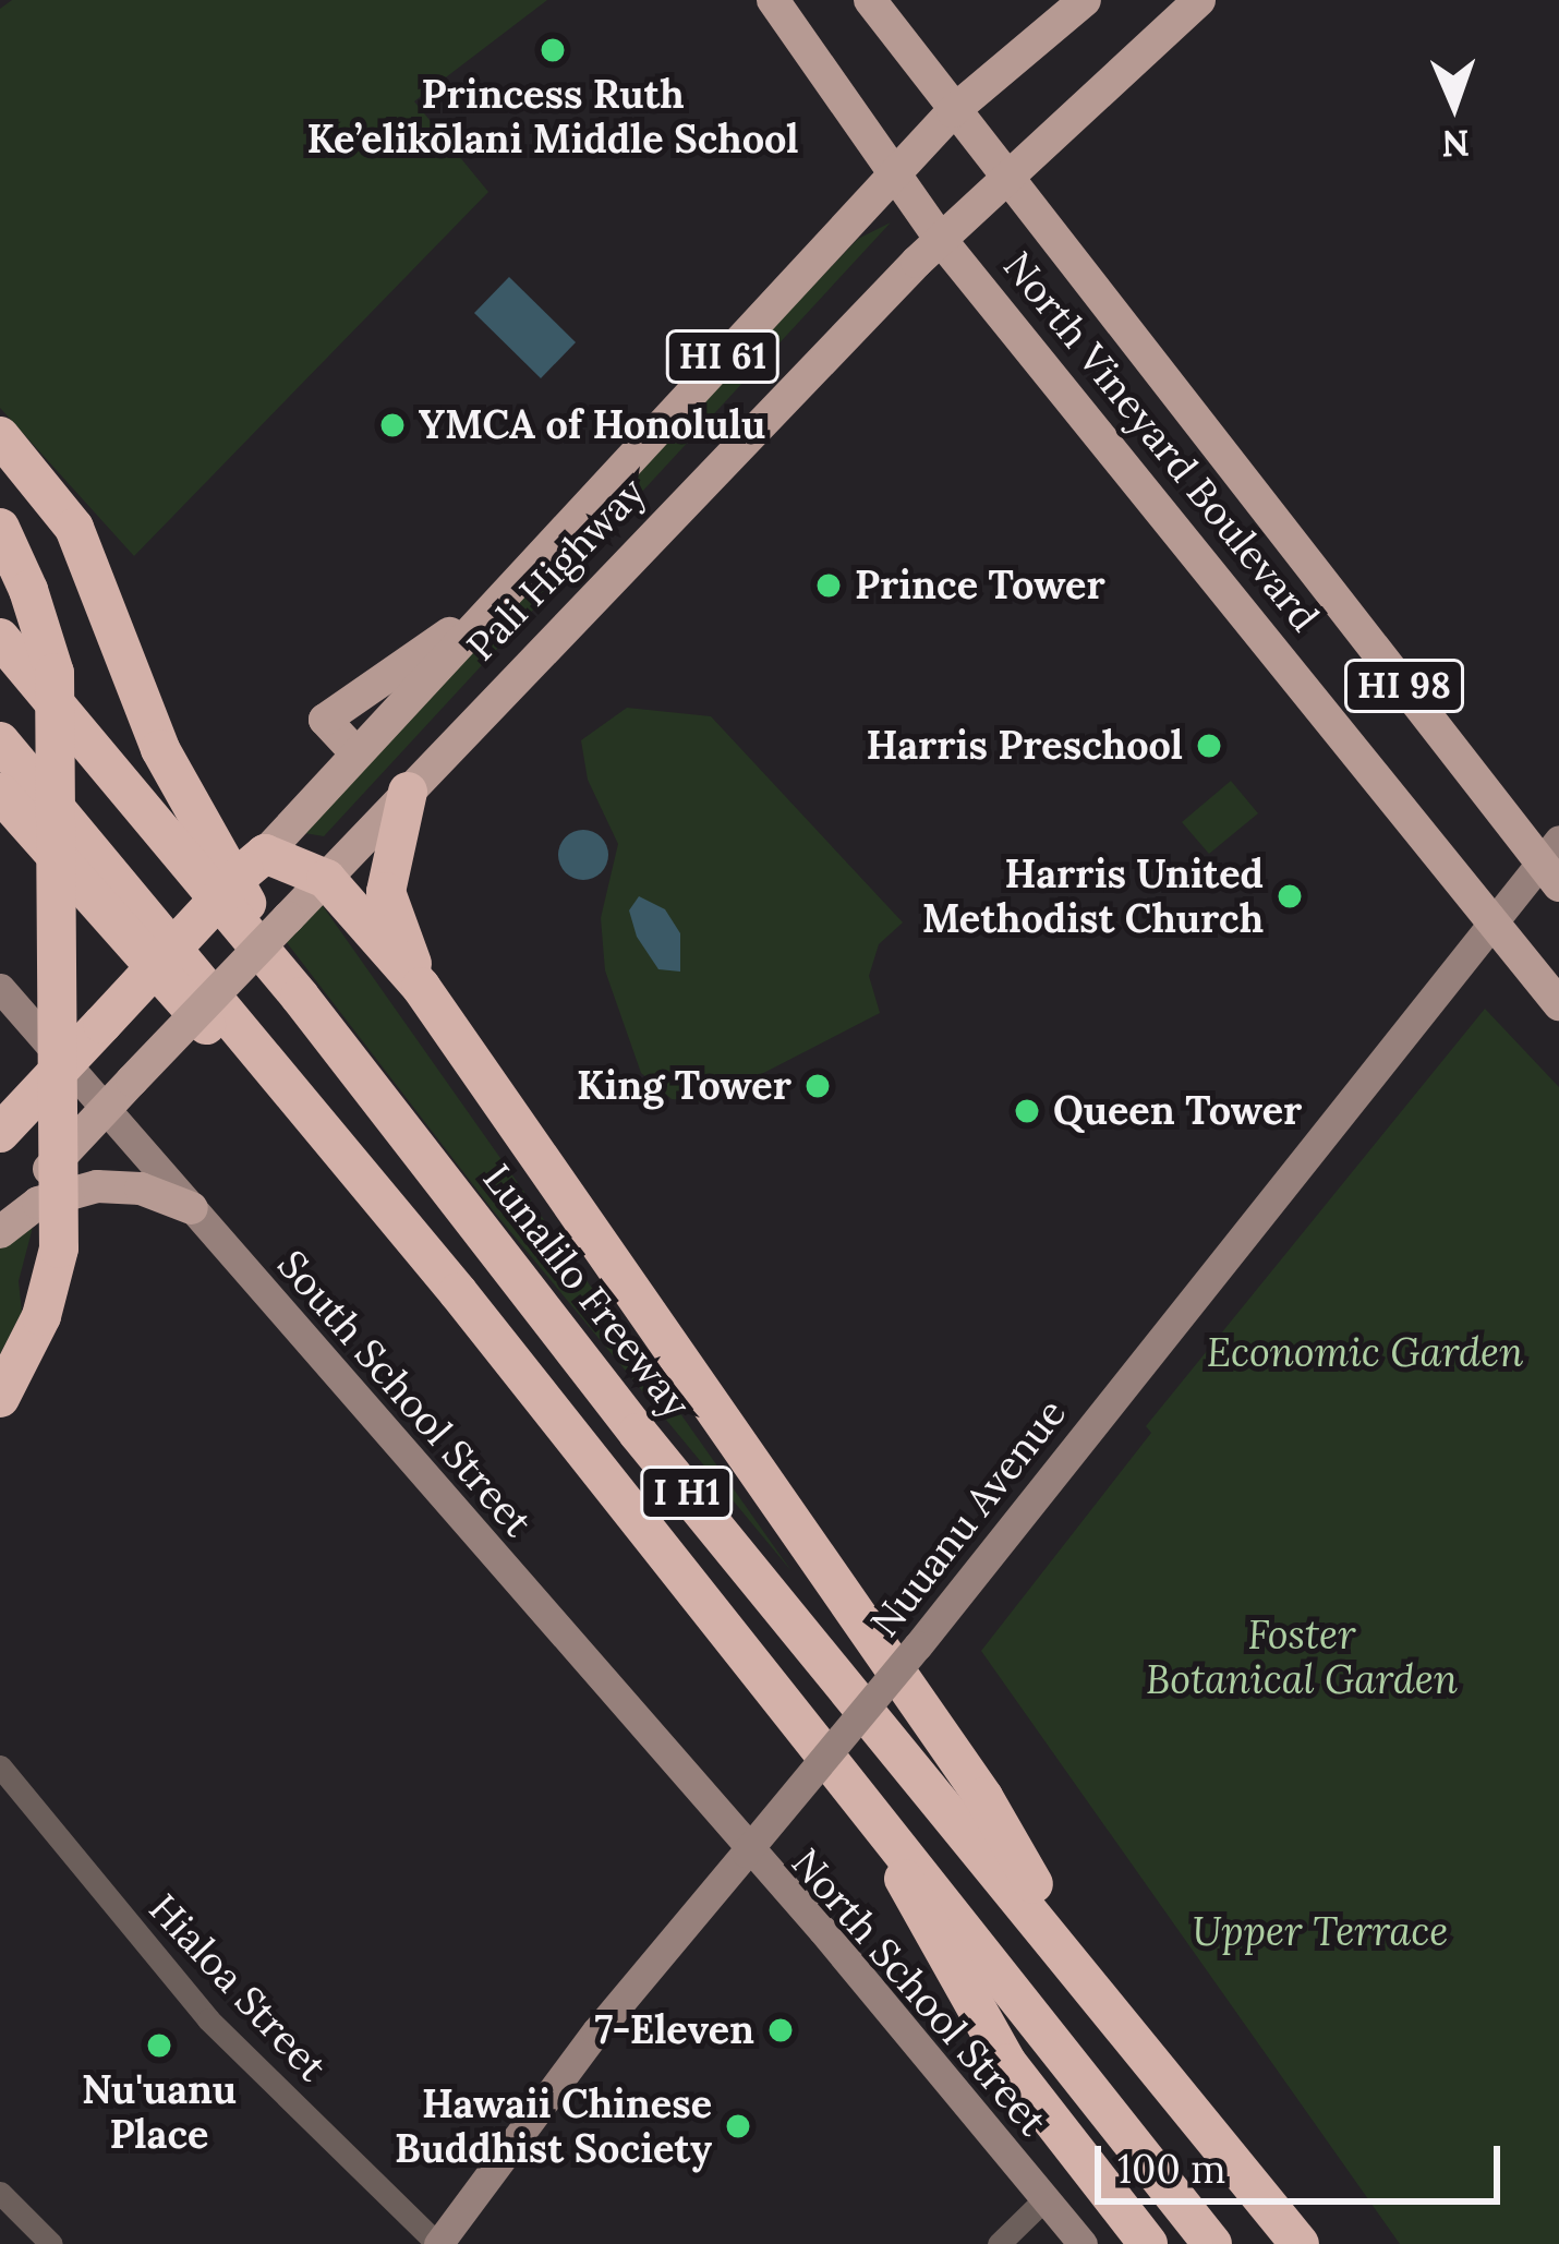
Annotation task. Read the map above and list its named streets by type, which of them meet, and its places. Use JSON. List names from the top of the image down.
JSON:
{
  "streets": {
    "highway": [
      "HI 61",
      "Pali Highway",
      "Lunalilo Freeway",
      "I H1"
    ],
    "main road": [
      "North Vineyard Boulevard",
      "HI 98",
      "South School Street",
      "Nuuanu Avenue",
      "North School Street"
    ],
    "street": ["Hialoa Street"]
  },
  "crossings": [
    ["North Vineyard Boulevard", "Pali Highway"],
    ["North Vineyard Boulevard", "HI 98"],
    ["North Vineyard Boulevard", "Nuuanu Avenue"],
    ["Pali Highway", "HI 98"],
    ["Pali Highway", "South School Street"],
    ["South School Street", "Nuuanu Avenue"],
    ["South School Street", "North School Street"],
    ["Nuuanu Avenue", "Hialoa Street"],
    ["Nuuanu Avenue", "North School Street"]
  ],
  "parks": ["Economic Garden", "Foster Botanical Garden", "Upper Terrace"],
  "places": [
    "Princess Ruth Ke’elikōlani Middle School",
    "YMCA of Honolulu",
    "Prince Tower",
    "Harris Preschool",
    "Harris United Methodist Church",
    "King Tower",
    "Queen Tower",
    "7-Eleven",
    "Nu'uanu Place",
    "Hawaii Chinese Buddhist Society"
  ],
  "scale_bar": "100 m",
  "north": "bottom"
}
